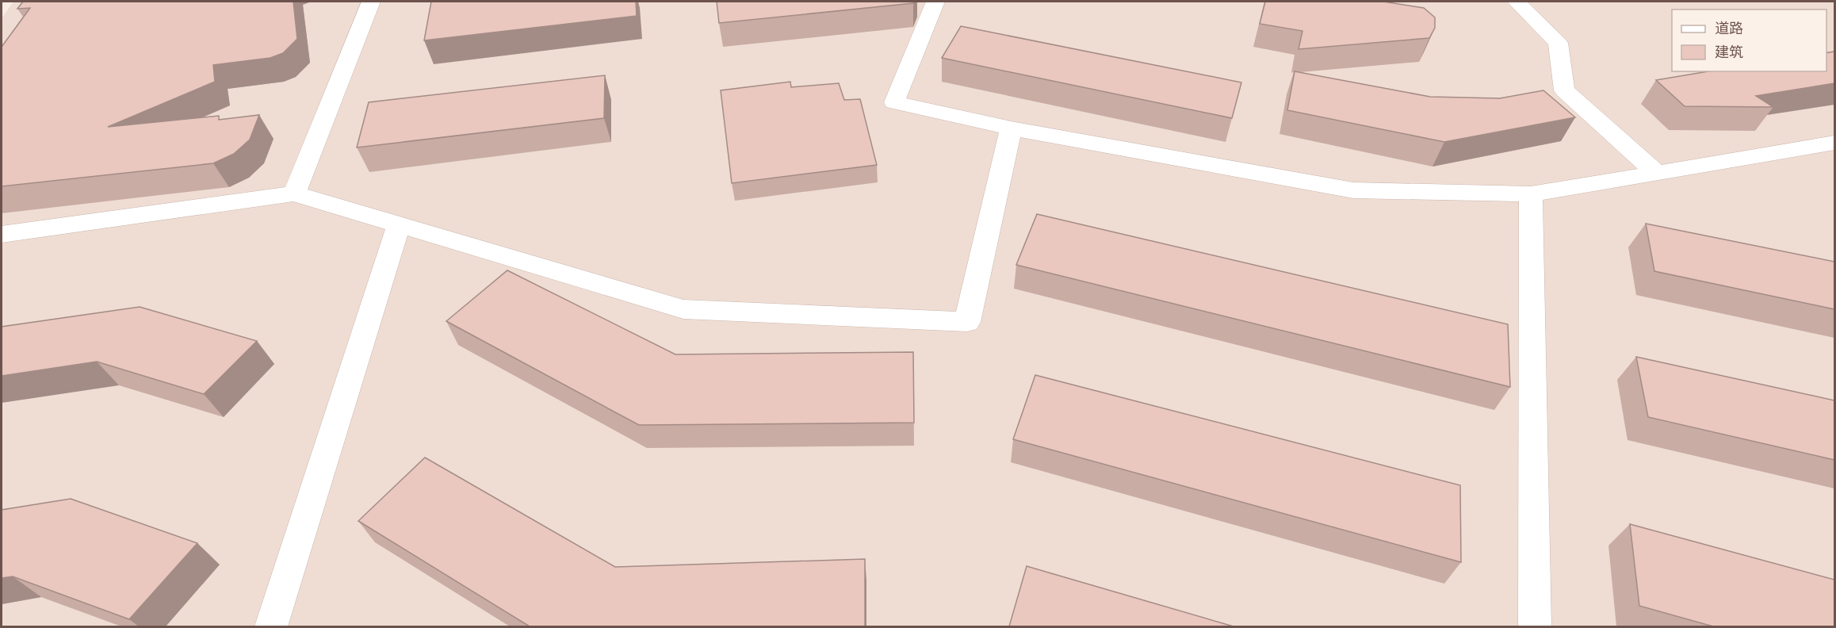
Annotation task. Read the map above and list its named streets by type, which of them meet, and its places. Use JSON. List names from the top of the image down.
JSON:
{
  "legend": ["道路", "建筑"]
}
